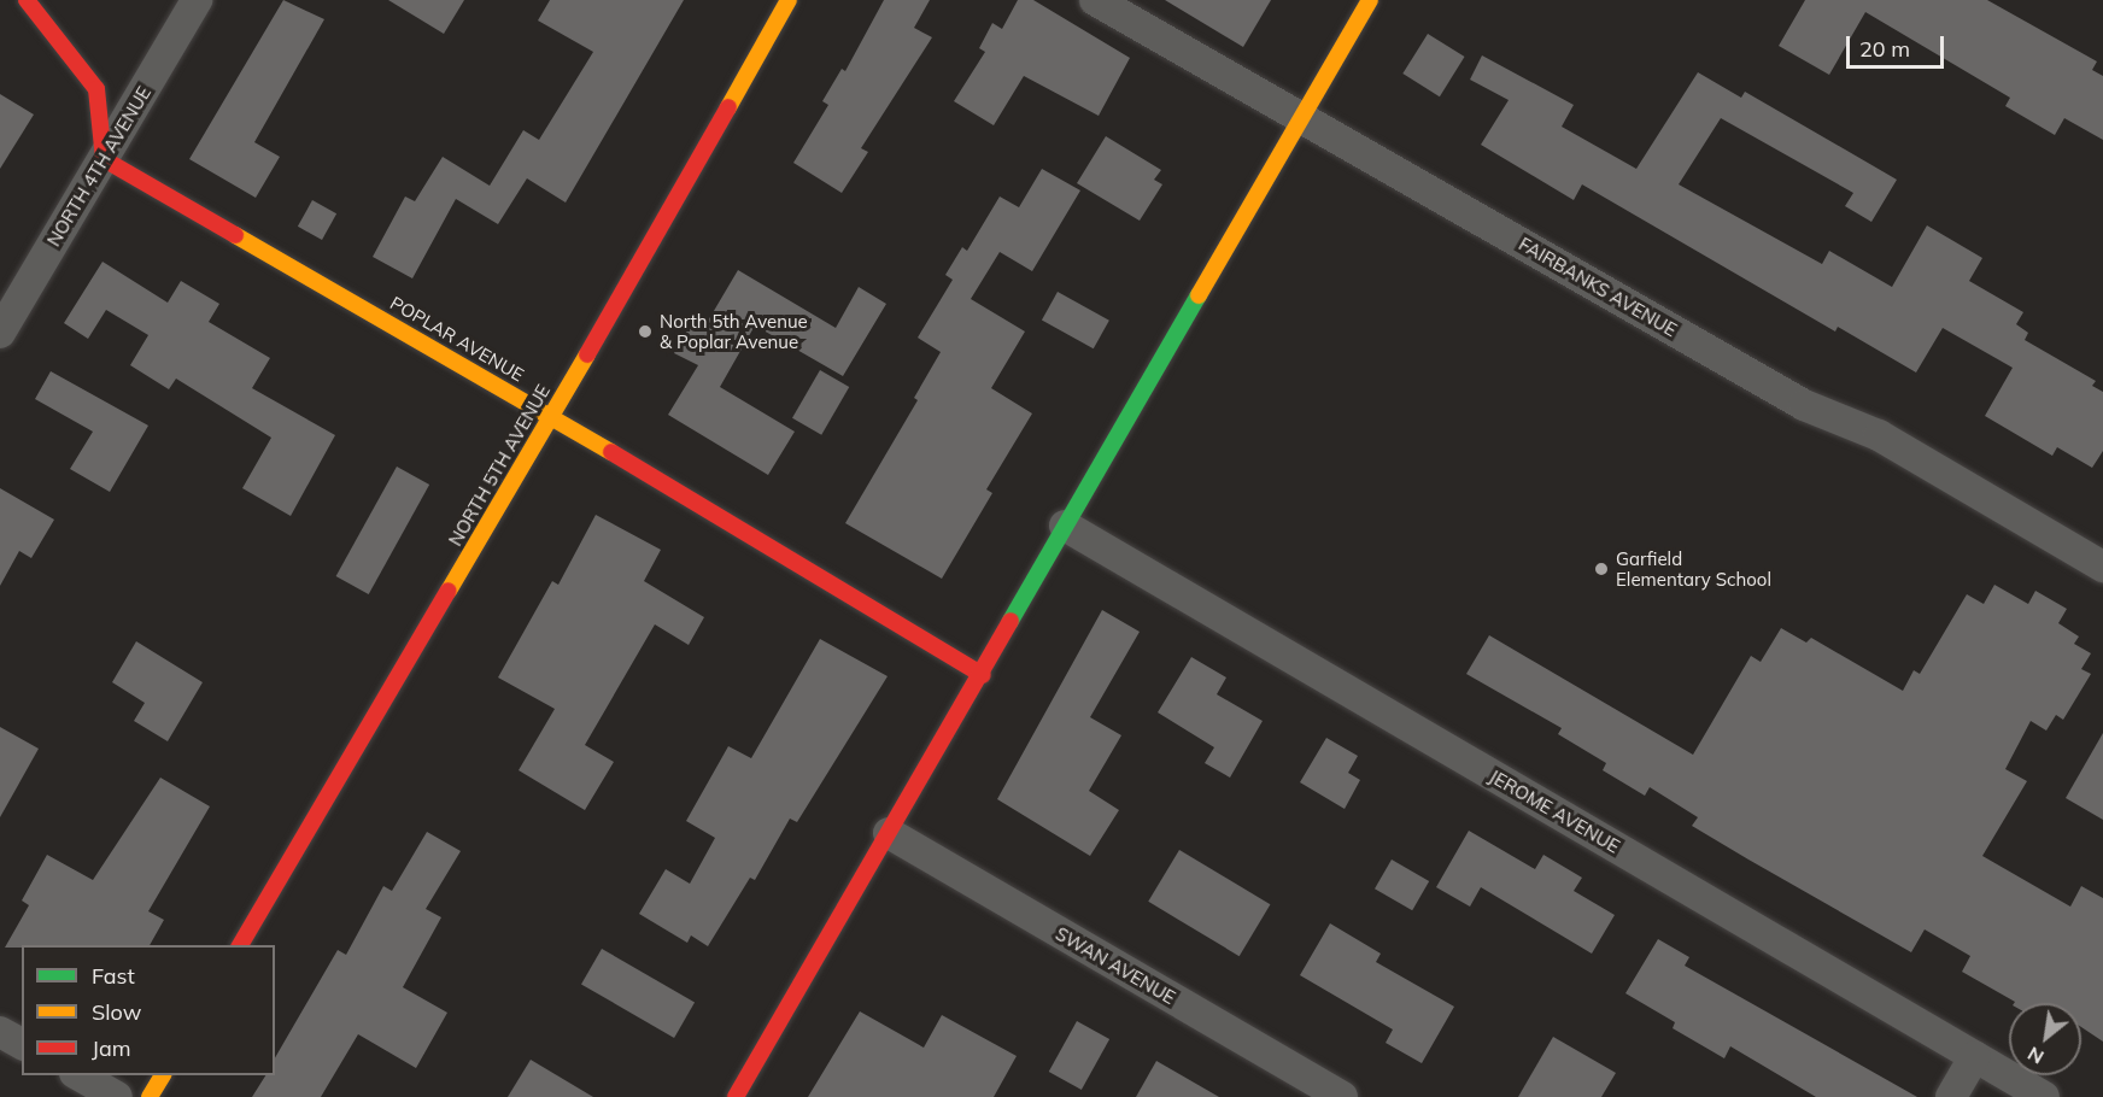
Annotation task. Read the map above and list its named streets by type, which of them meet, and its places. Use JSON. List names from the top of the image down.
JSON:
{
  "streets": {
    "street": [
      "NORTH 4TH AVENUE",
      "FAIRBANKS AVENUE",
      "POPLAR AVENUE",
      "NORTH 5TH AVENUE",
      "JEROME AVENUE",
      "SWAN AVENUE"
    ]
  },
  "crossings": [
    ["NORTH 4TH AVENUE", "POPLAR AVENUE"],
    ["POPLAR AVENUE", "NORTH 5TH AVENUE"]
  ],
  "places": ["North 5th Avenue & Poplar Avenue", "Garfield Elementary School"],
  "legend": ["Fast", "Slow", "Jam"],
  "scale_bar": "20 m",
  "north": "bottom left"
}
